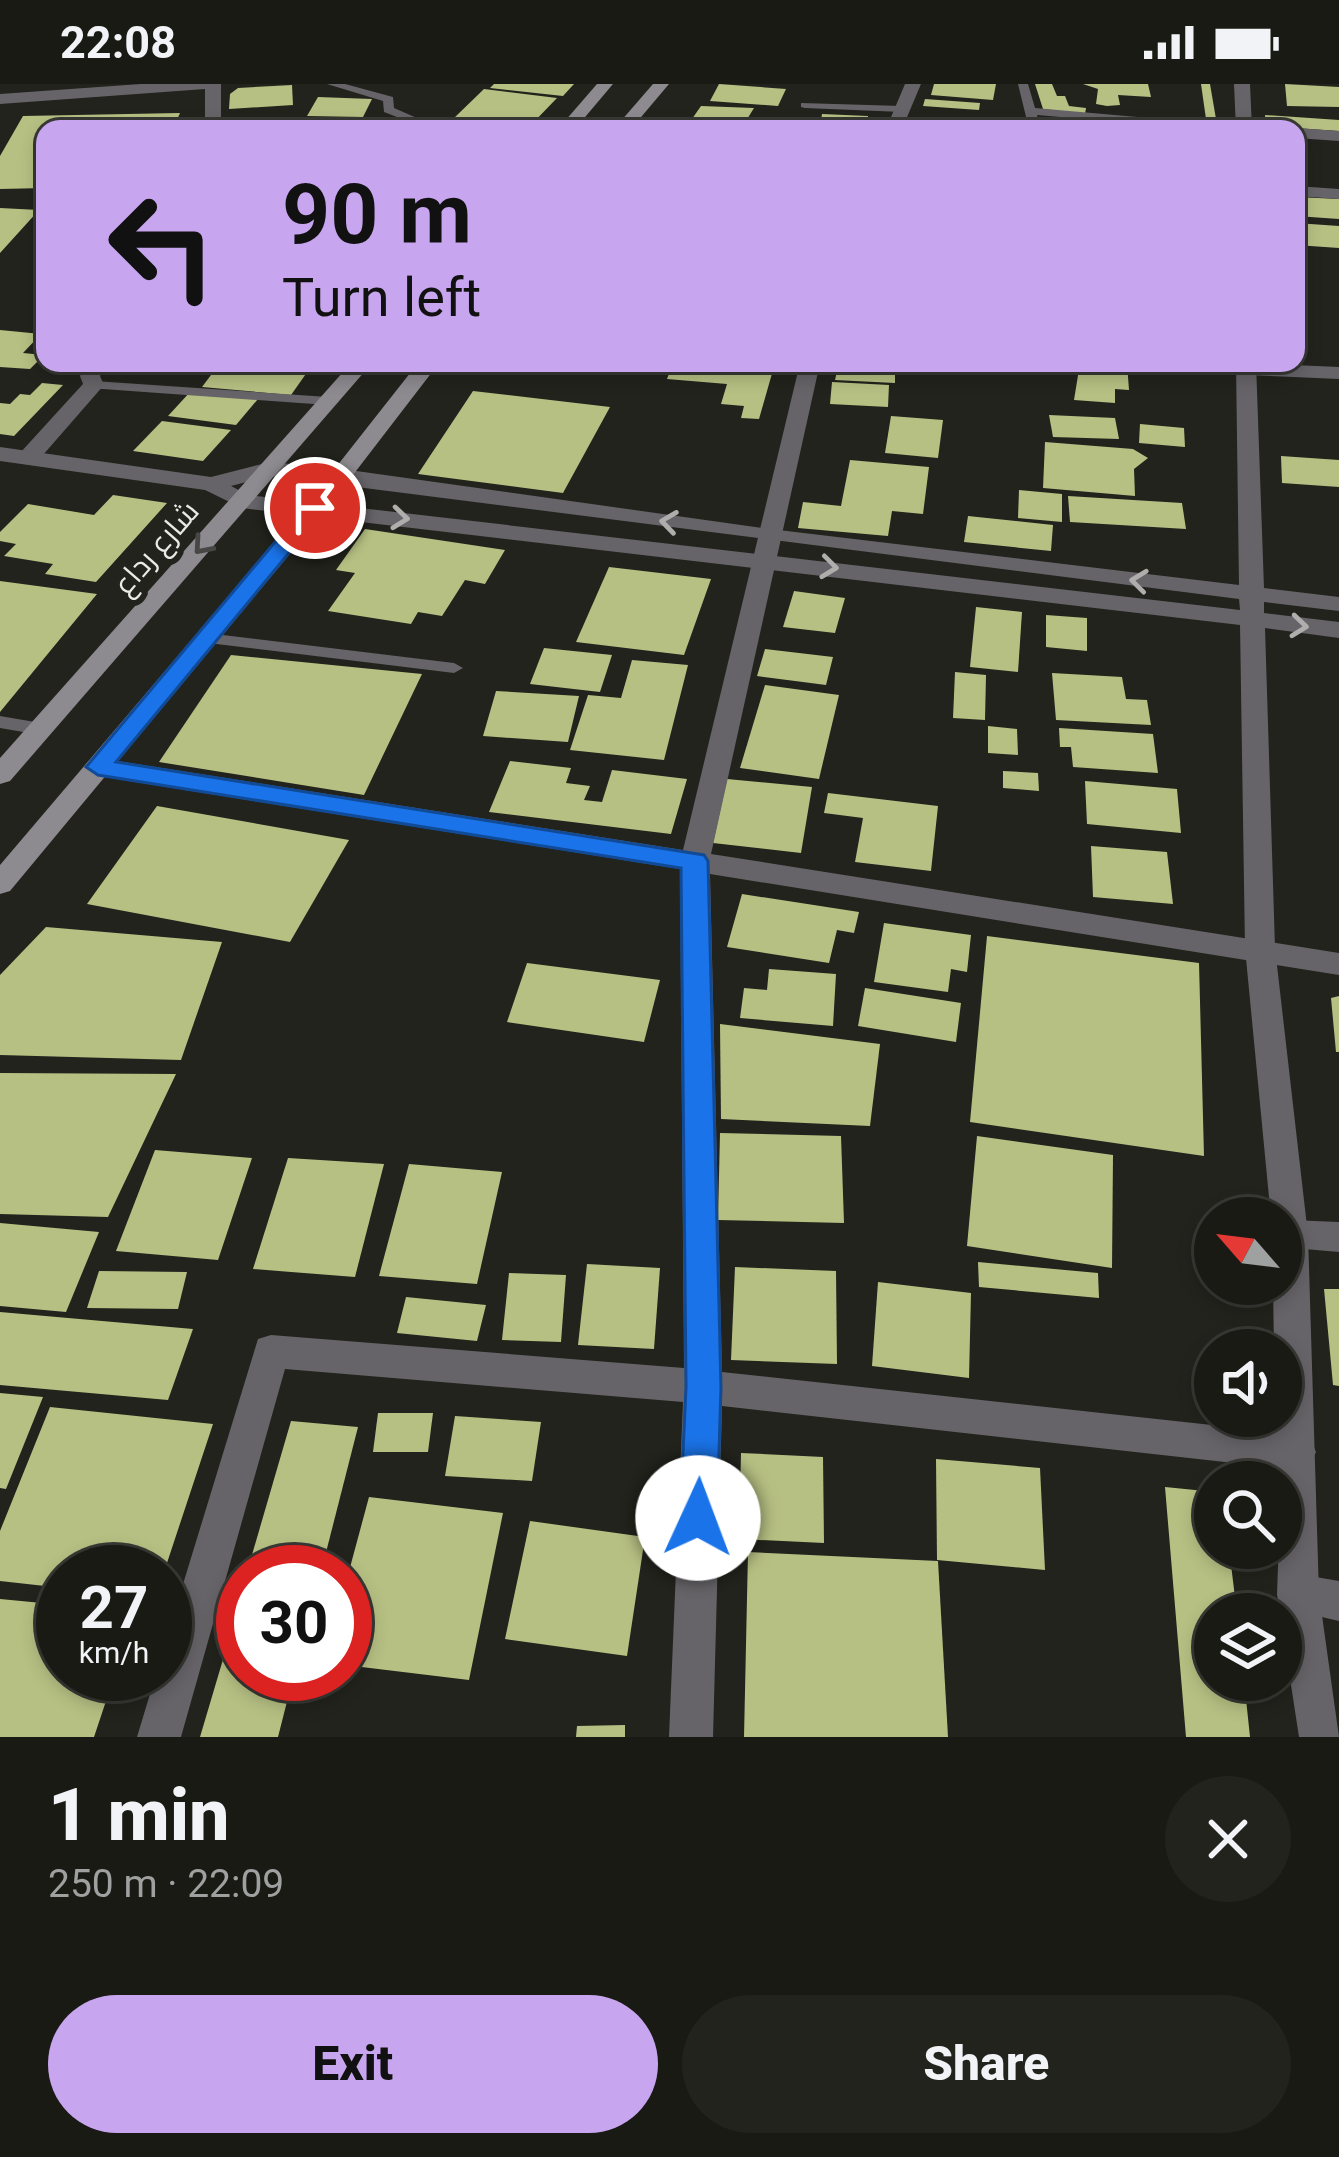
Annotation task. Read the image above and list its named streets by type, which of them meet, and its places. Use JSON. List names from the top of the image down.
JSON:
{
  "streets": {
    "main road": ["شارع رداع"]
  },
  "north": "top left",
  "page": {
    "status": "22:08",
    "turn": ["90 m", "Turn left"],
    "speed": "27 km/h",
    "limit": "30",
    "heading": ["1 min", "250 m · 22:09"],
    "buttons": ["Exit", "Share"]
  }
}
